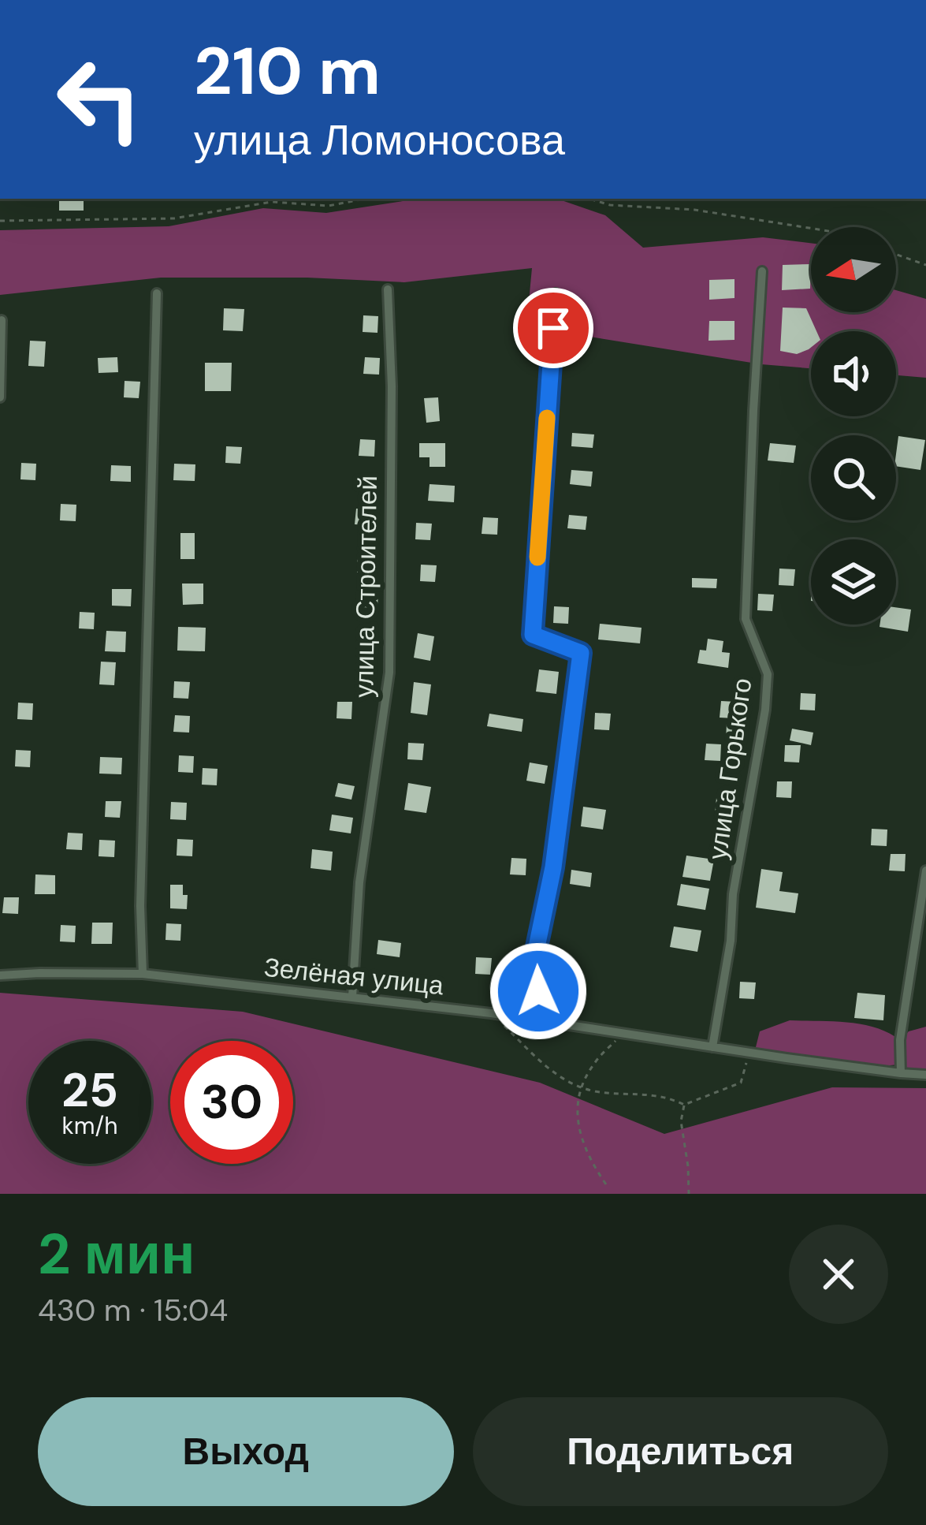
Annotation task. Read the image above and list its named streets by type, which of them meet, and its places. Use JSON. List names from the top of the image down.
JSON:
{
  "streets": {
    "street": ["улица Строителей", "улица Горького", "Зелёная улица"]
  },
  "crossings": [
    ["улица Строителей", "Зелёная улица"],
    ["улица Горького", "Зелёная улица"]
  ],
  "north": "left",
  "page": {
    "turn": ["210 m", "улица Ломоносова"],
    "speed": "25 km/h",
    "limit": "30",
    "heading": ["2 мин", "430 m · 15:04"],
    "buttons": ["Выход", "Поделиться"]
  }
}
